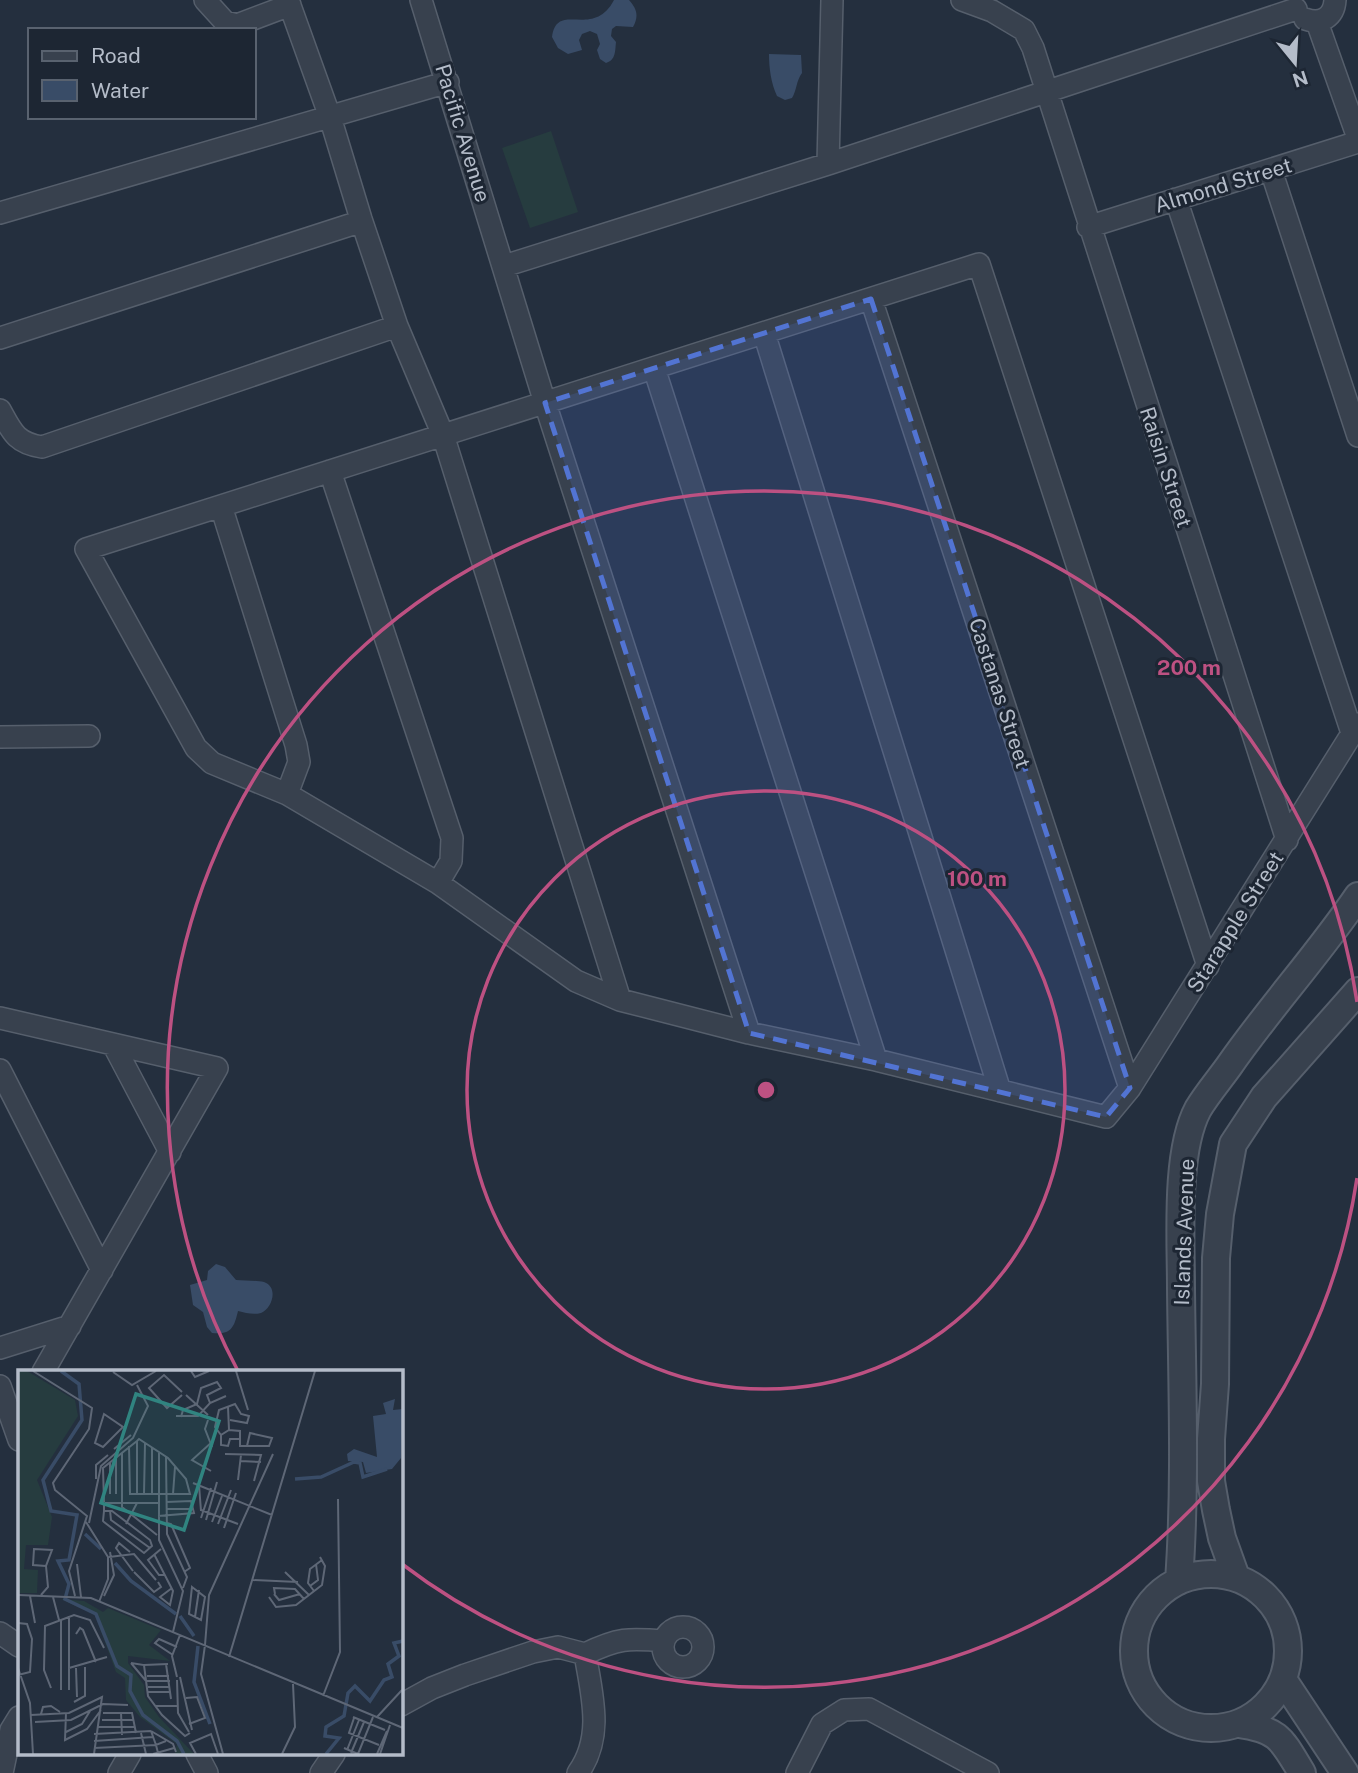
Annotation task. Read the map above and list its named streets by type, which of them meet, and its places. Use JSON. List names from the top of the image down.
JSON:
{
  "streets": {
    "street": [
      "Pacific Avenue",
      "Almond Street",
      "Raisin Street",
      "Castanas Street",
      "Starapple Street",
      "Islands Avenue"
    ]
  },
  "crossings": [
    ["Almond Street", "Raisin Street"],
    ["Raisin Street", "Starapple Street"],
    ["Castanas Street", "Starapple Street"]
  ],
  "legend": ["Road", "Water"],
  "north": "bottom",
  "rings": ["200 m", "100 m"]
}
